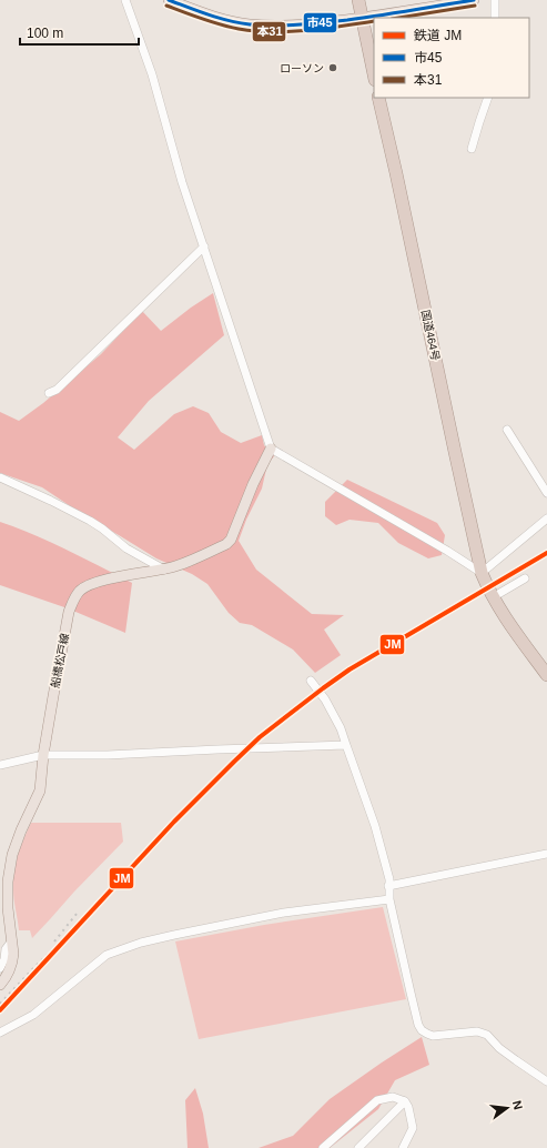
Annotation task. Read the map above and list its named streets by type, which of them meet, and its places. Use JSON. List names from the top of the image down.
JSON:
{
  "streets": {
    "highway": ["国道464号"],
    "main road": ["船橋松戸線"]
  },
  "places": ["ローソン"],
  "lines": ["transit line 市45", "transit line 本31", "rail line JM"],
  "legend": ["鉄道 JM", "市45", "本31"],
  "scale_bar": "100 m",
  "north": "right"
}
